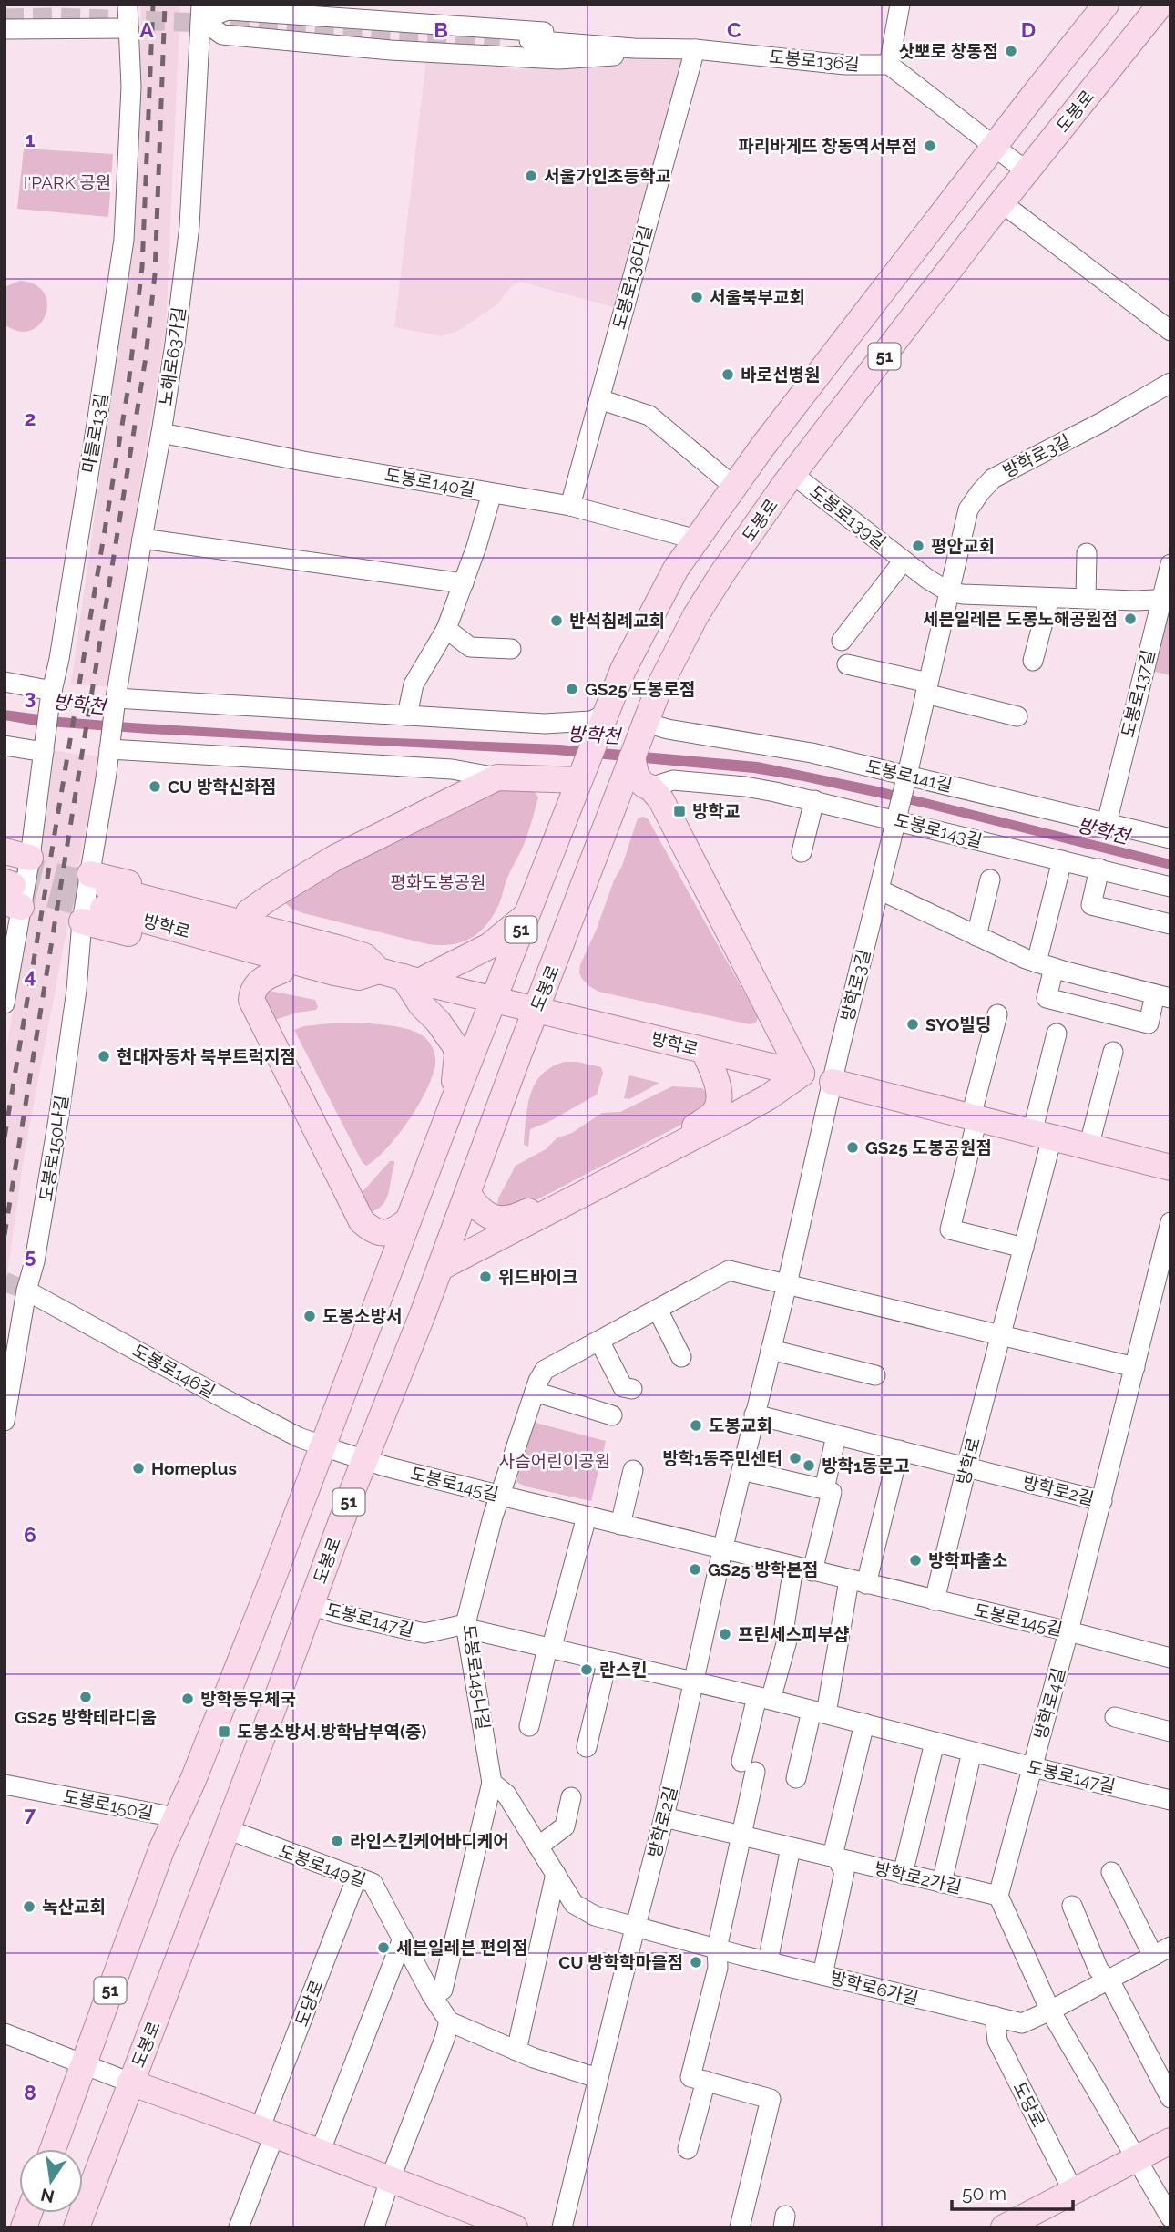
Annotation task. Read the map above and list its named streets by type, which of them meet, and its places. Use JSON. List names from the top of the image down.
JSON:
{
  "streets": {
    "main road": ["도봉로", "51", "방학로"],
    "street": [
      "도봉로136길",
      "도봉로136다길",
      "노해로63가길",
      "마들로13길",
      "방학로3길",
      "도봉로140길",
      "도봉로139길",
      "도봉로137길",
      "도봉로141길",
      "도봉로143길",
      "도봉로150나길",
      "도봉로146길",
      "도봉로145길",
      "방학로2길",
      "도봉로147길",
      "도봉로145나길",
      "방학로4길",
      "도봉로150길",
      "도봉로149길",
      "방학로2가길",
      "방학로6가길",
      "도당로"
    ]
  },
  "crossings": [
    ["도봉로136길", "도봉로136다길"],
    ["도봉로", "51"],
    ["도봉로", "도봉로139길"],
    ["도봉로", "도봉로141길"],
    ["도봉로", "방학로"],
    ["도봉로", "도봉로145길"],
    ["도봉로", "도봉로147길"],
    ["도봉로", "도봉로149길"],
    ["도봉로136다길", "도봉로140길"],
    ["노해로63가길", "도봉로140길"],
    ["51", "도봉로140길"],
    ["51", "방학로"],
    ["51", "도봉로146길"],
    ["51", "도봉로145길"],
    ["51", "도봉로150길"],
    ["방학로3길", "도봉로139길"],
    ["방학로3길", "도봉로141길"],
    ["방학로3길", "도봉로143길"],
    ["방학로3길", "방학로"],
    ["방학로3길", "방학로2길"],
    ["도봉로139길", "도봉로137길"],
    ["도봉로137길", "도봉로141길"],
    ["방학로", "도봉로150나길"],
    ["방학로", "도봉로145길"],
    ["방학로", "방학로2길"],
    ["도봉로150나길", "도봉로146길"],
    ["도봉로146길", "도봉로145길"],
    ["도봉로145길", "방학로2길"],
    ["도봉로145길", "도봉로145나길"],
    ["도봉로145길", "방학로4길"],
    ["방학로2길", "도봉로147길"],
    ["방학로2길", "도봉로145나길"],
    ["방학로2길", "방학로4길"],
    ["방학로2길", "방학로2가길"],
    ["방학로2길", "방학로6가길"],
    ["도봉로147길", "도봉로145나길"],
    ["도봉로147길", "방학로4길"],
    ["방학로4길", "방학로2가길"],
    ["도봉로149길", "도당로"],
    ["방학로6가길", "도당로"]
  ],
  "water": ["방학천"],
  "parks": ["I'PARK 공원", "평화도봉공원", "사슴어린이공원"],
  "places": {
    "other": [
      "삿뽀로 창동점",
      "파리바게뜨 창동역서부점",
      "서울가인초등학교",
      "서울북부교회",
      "바로선병원",
      "평안교회",
      "세븐일레븐 도봉노해공원점",
      "반석침례교회",
      "GS25 도봉로점",
      "CU 방학신화점",
      "SYO빌딩",
      "현대자동차 북부트럭지점",
      "GS25 도봉공원점",
      "위드바이크",
      "도봉소방서",
      "도봉교회",
      "방학1동주민센터",
      "방학1동문고",
      "Homeplus",
      "방학파출소",
      "GS25 방학본점",
      "프린세스피부샵",
      "란스킨",
      "GS25 방학테라디움",
      "방학동우체국",
      "라인스킨케어바디케어",
      "녹산교회",
      "세븐일레븐 편의점",
      "CU 방학학마을점"
    ],
    "transit": ["방학교", "도봉소방서.방학남부역(중)"]
  },
  "scale_bar": "50 m",
  "north": "bottom",
  "grid": {
    "columns": [
      "A",
      "B",
      "C",
      "D"
    ],
    "rows": [
      "1",
      "2",
      "3",
      "4",
      "5",
      "6",
      "7",
      "8"
    ]
  }
}
